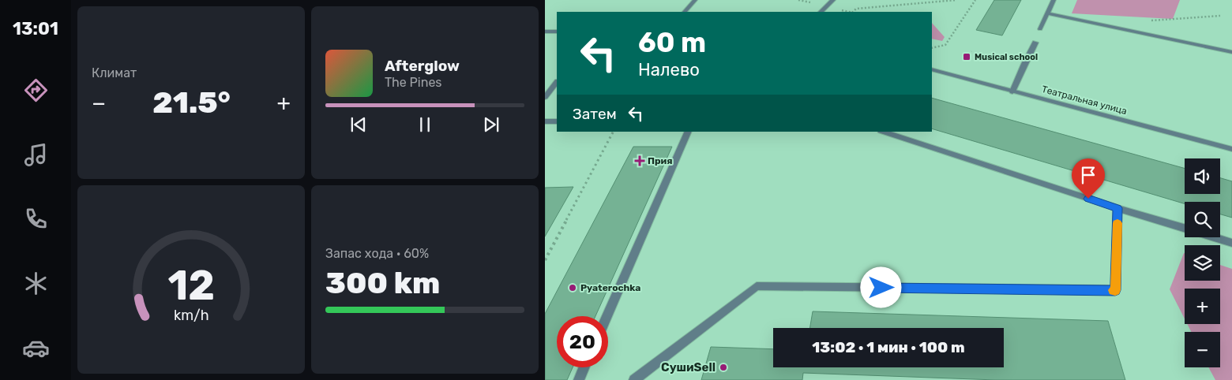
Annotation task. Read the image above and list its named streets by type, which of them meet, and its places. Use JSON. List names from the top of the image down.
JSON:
{
  "streets": {
    "street": ["Театральная улица"]
  },
  "places": {
    "transit": ["Musical school"],
    "health": ["Прия"],
    "other": ["Pyaterochka", "СушиSell"]
  },
  "page": {
    "tabs": "13:01",
    "tile": [
      "Климат",
      ["Запас хода · 60%", "300 km"]
    ],
    "turn": ["60 m", "Налево"],
    "song": ["Afterglow", "The Pines"],
    "heat": ["−", "21.5°", "+"],
    "then": "Затем",
    "map_buttons": ["+", "−"],
    "limit": "20",
    "trip": "13:02 · 1 мин · 100 m",
    "gauge": ["12", "km/h"]
  }
}
